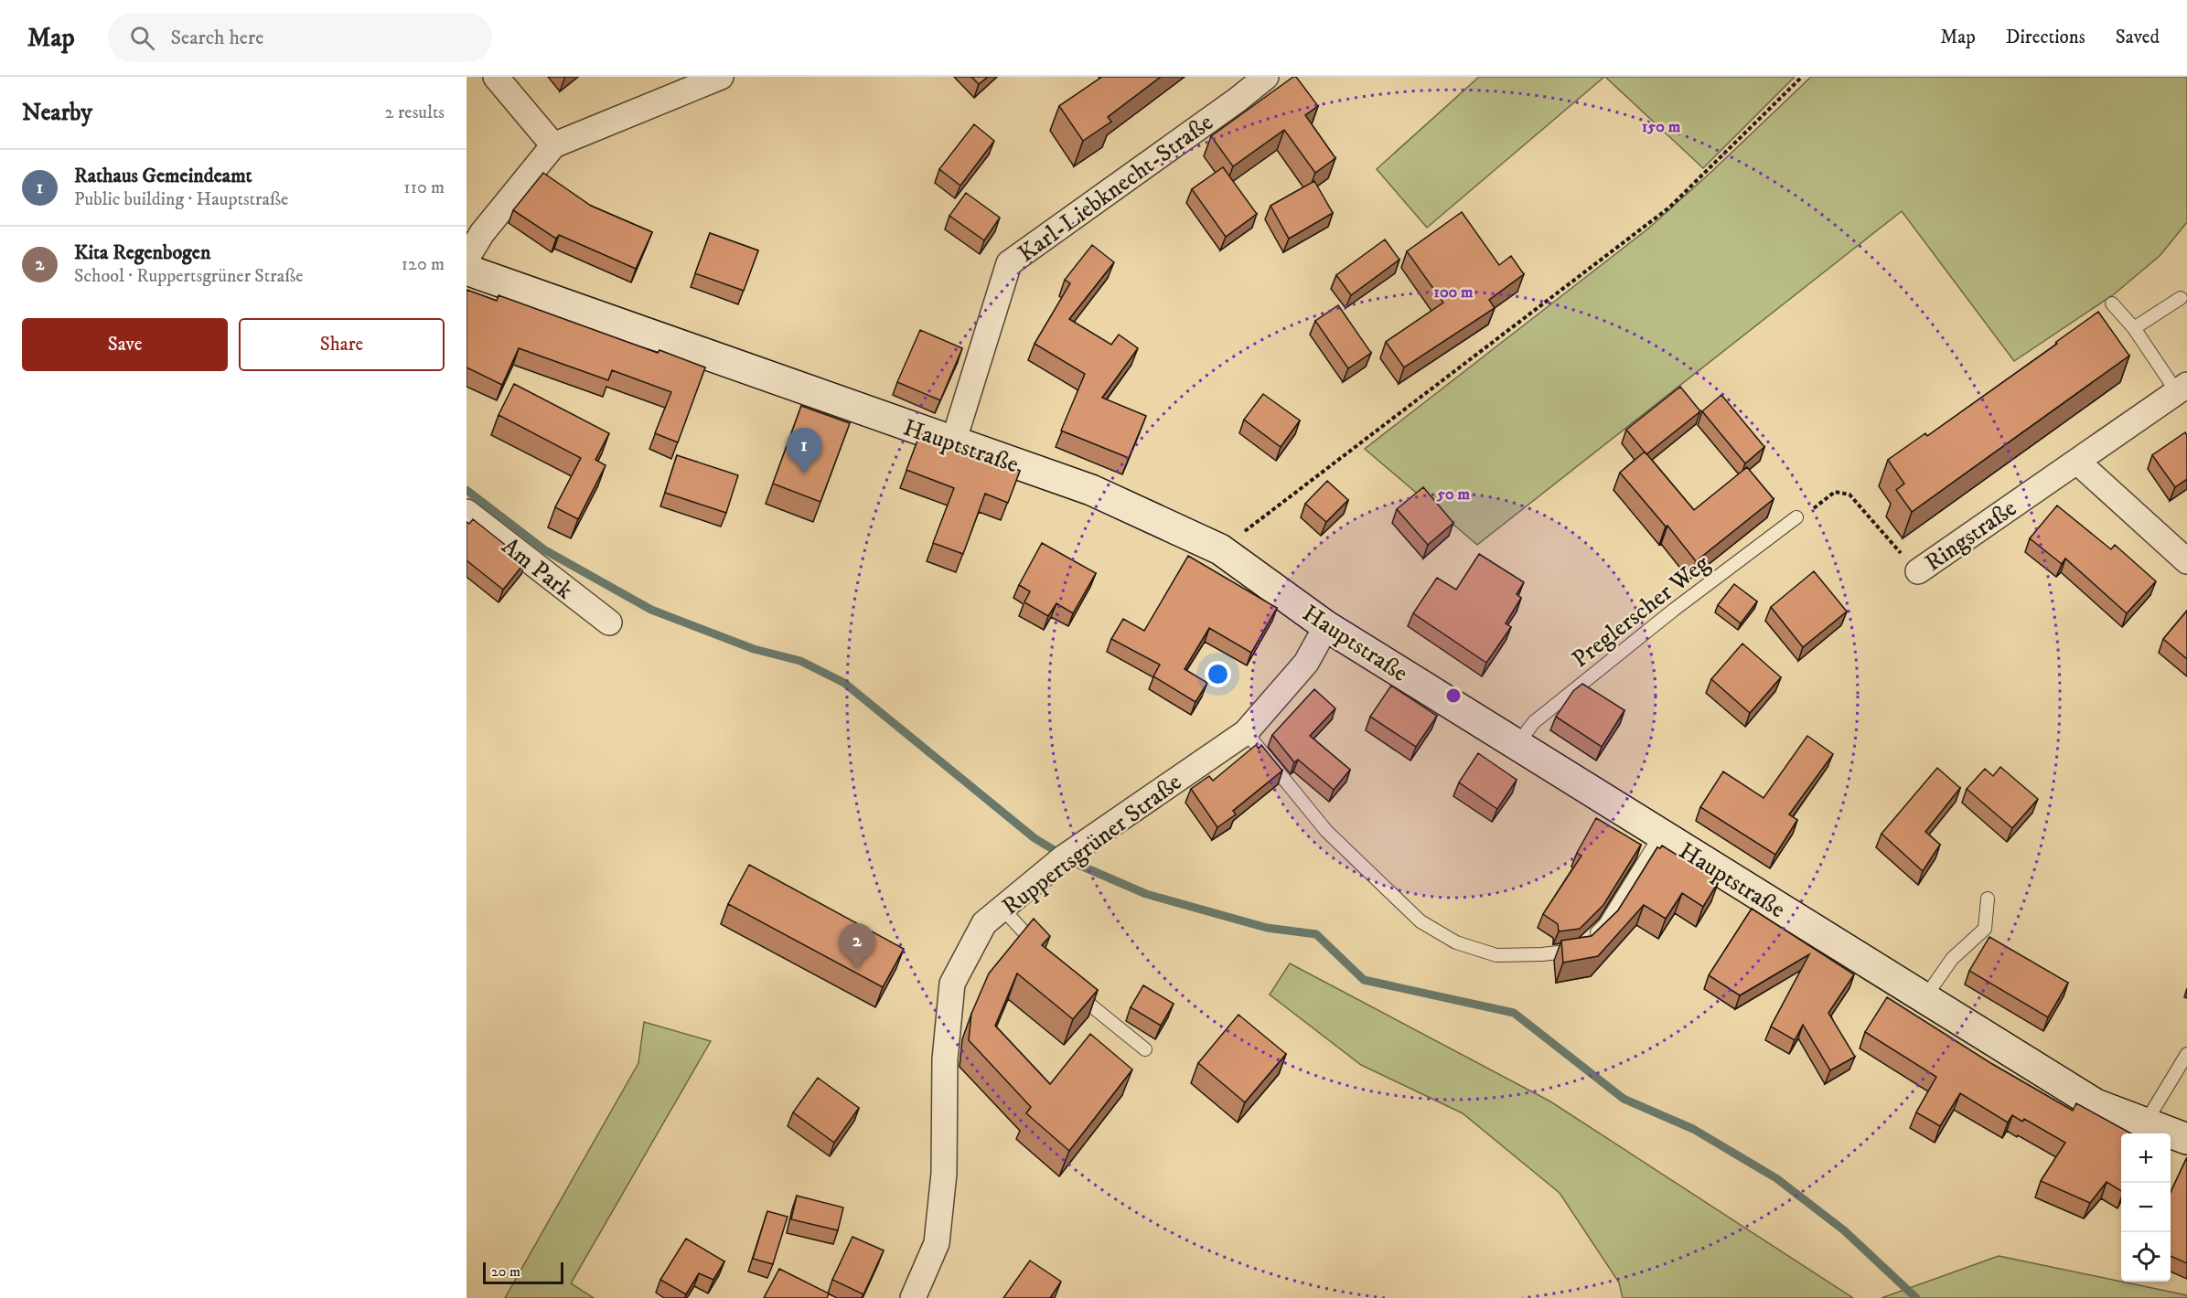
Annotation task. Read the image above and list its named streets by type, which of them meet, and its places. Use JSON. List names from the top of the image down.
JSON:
{
  "streets": {
    "main road": ["Hauptstraße"],
    "street": [
      "Karl-Liebknecht-Straße",
      "Ringstraße",
      "Am Park",
      "Ruppertsgrüner Straße"
    ],
    "lane": ["Preglerscher Weg"]
  },
  "crossings": [
    ["Karl-Liebknecht-Straße", "Hauptstraße"],
    ["Hauptstraße", "Preglerscher Weg"],
    ["Hauptstraße", "Ruppertsgrüner Straße"],
    ["Ringstraße", "Preglerscher Weg"]
  ],
  "scale_bar": "20 m",
  "page": {
    "header": "Map",
    "search": "Search here",
    "nav": ["Map", "Directions", "Saved"],
    "heading": ["Nearby", "2 results"],
    "list": [
      {
        "mark": "1",
        "name": "Rathaus Gemeindeamt",
        "note": "Public building · Hauptstraße",
        "value": "110 m"
      },
      {
        "mark": "2",
        "name": "Kita Regenbogen",
        "note": "School · Ruppertsgrüner Straße",
        "value": "120 m"
      }
    ],
    "buttons": ["Save", "Share"],
    "pins": ["1", "2"],
    "map_buttons": ["+", "−"],
    "scale": "20 m"
  },
  "rings": ["150 m", "100 m", "50 m"]
}
